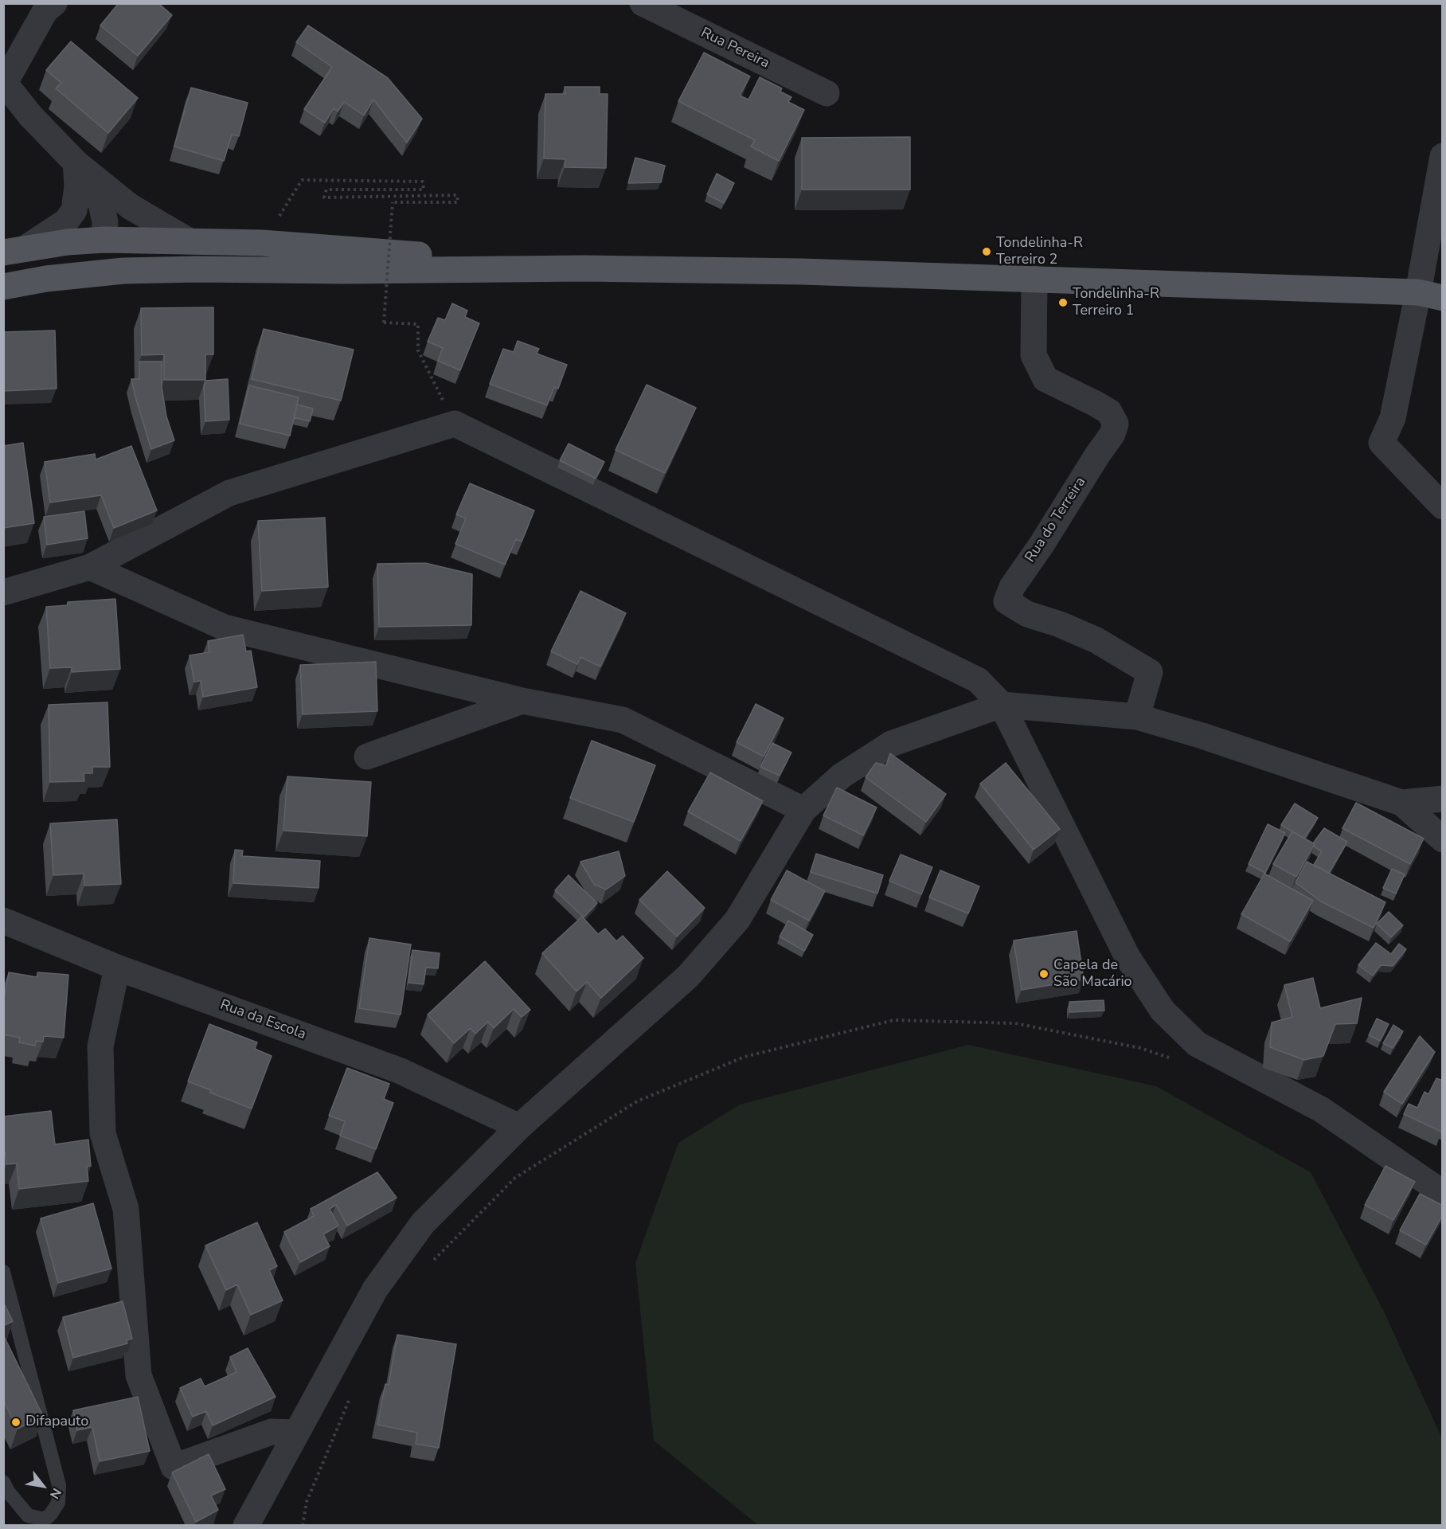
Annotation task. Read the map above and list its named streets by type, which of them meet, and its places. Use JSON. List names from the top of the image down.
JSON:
{
  "streets": {
    "street": ["Rua Pereira", "Rua do Terreira", "Rua da Escola"]
  },
  "places": [
    "Tondelinha-R Terreiro 2",
    "Tondelinha-R Terreiro 1",
    "Capela de São Macário",
    "Difapauto"
  ],
  "north": "bottom right"
}
